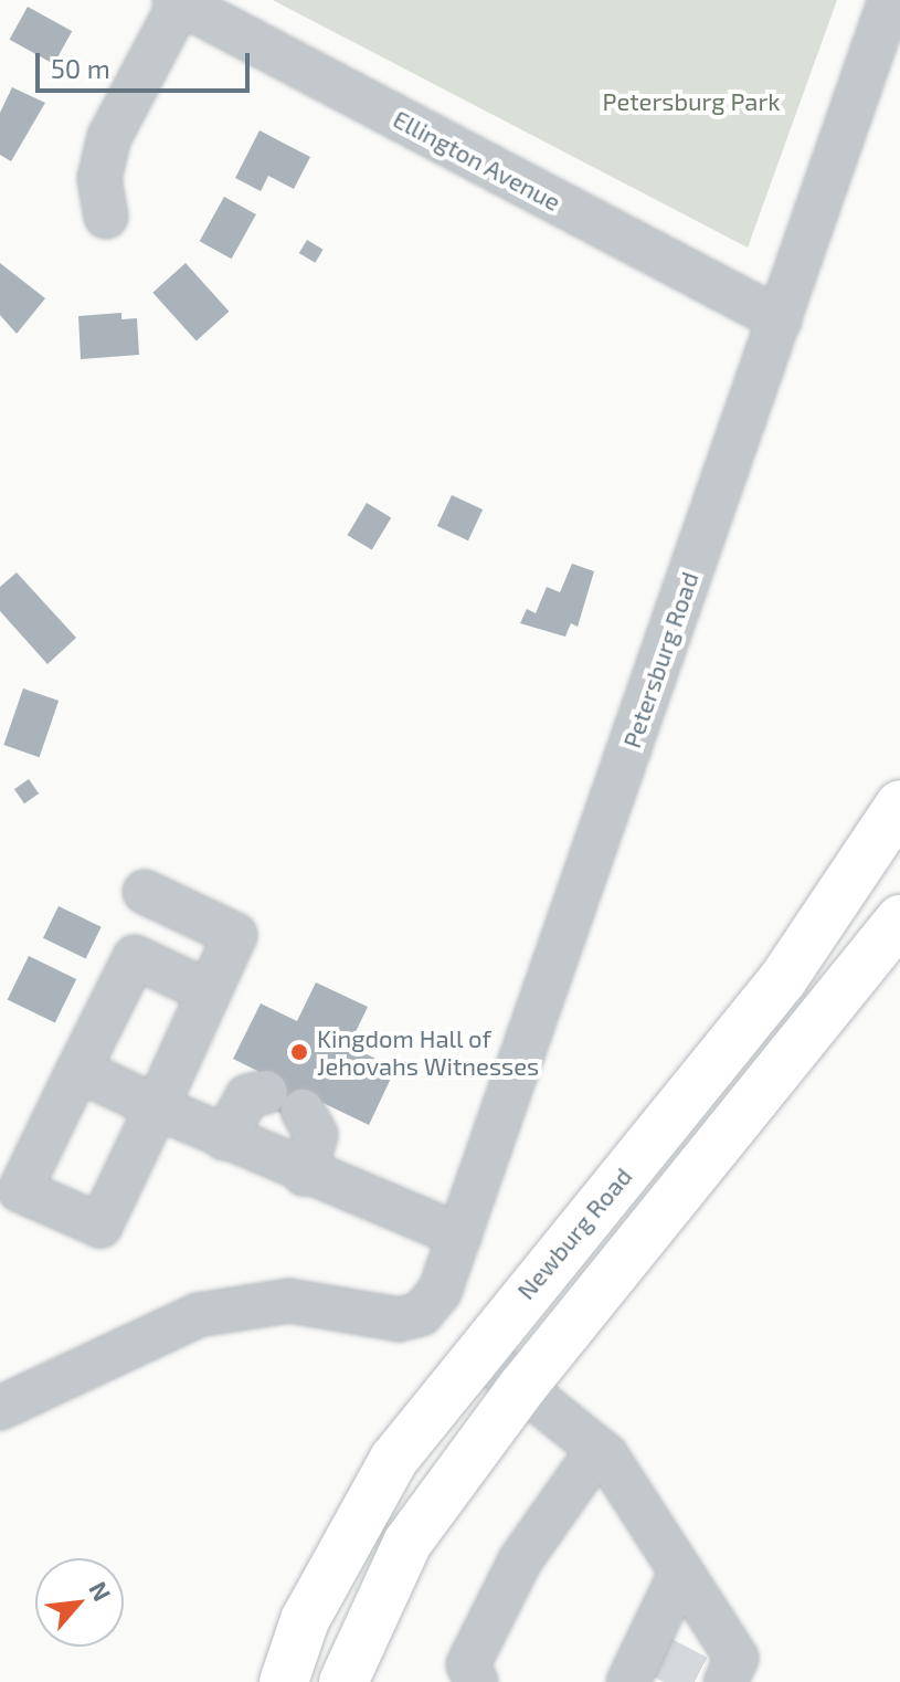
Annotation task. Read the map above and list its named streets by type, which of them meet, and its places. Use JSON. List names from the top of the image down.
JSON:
{
  "streets": {
    "main road": ["Newburg Road"],
    "street": ["Ellington Avenue", "Petersburg Road"]
  },
  "crossings": [
    ["Ellington Avenue", "Petersburg Road"]
  ],
  "parks": ["Petersburg Park"],
  "places": ["Kingdom Hall of Jehovahs Witnesses"],
  "scale_bar": "50 m",
  "north": "top right"
}
